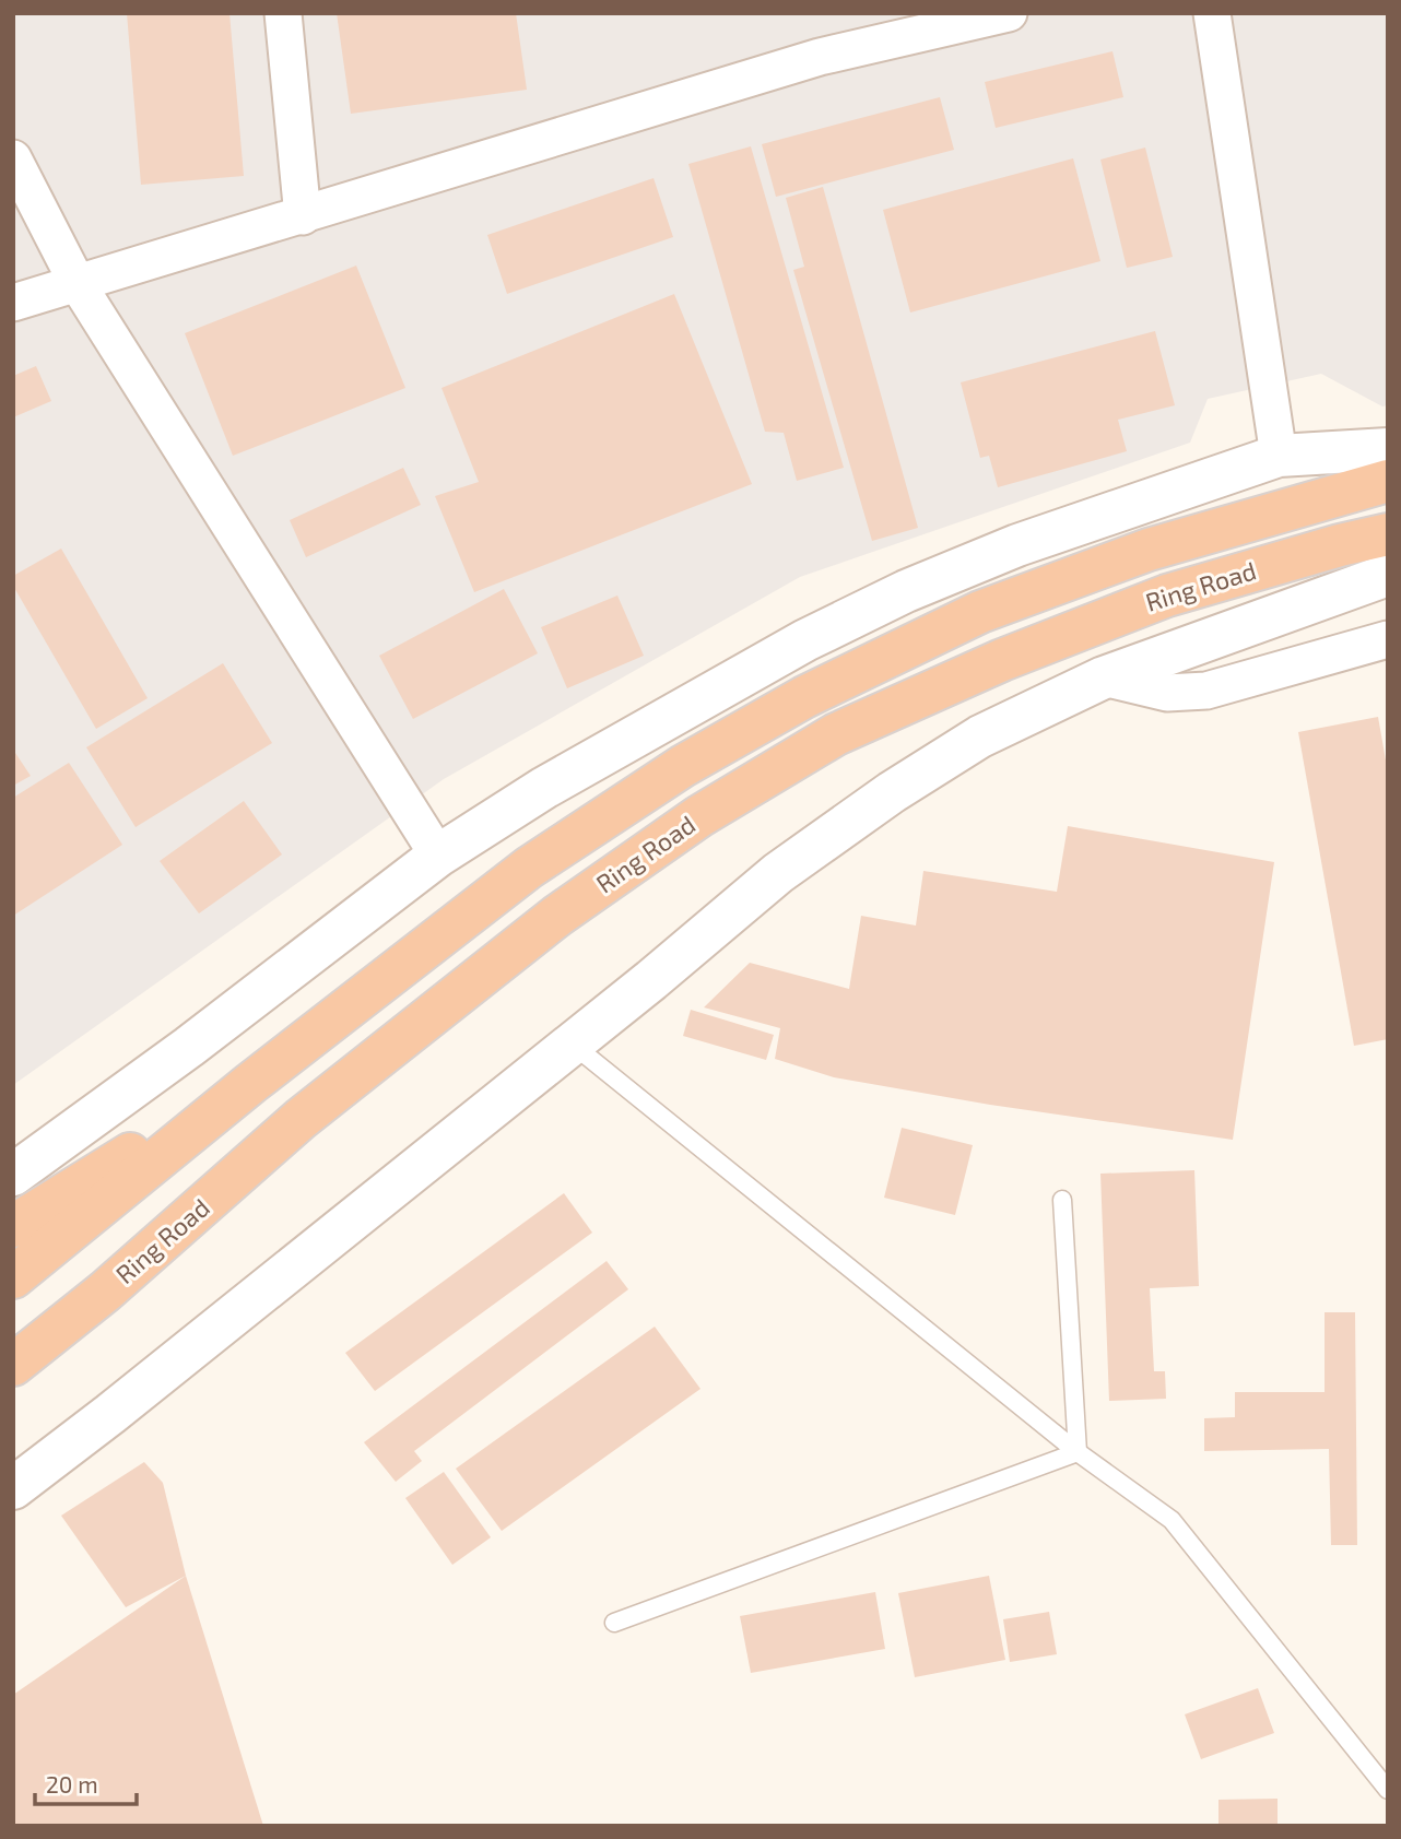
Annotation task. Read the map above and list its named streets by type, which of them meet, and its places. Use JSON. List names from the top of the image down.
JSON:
{
  "streets": {
    "highway": ["Ring Road"]
  },
  "scale_bar": "20 m"
}
